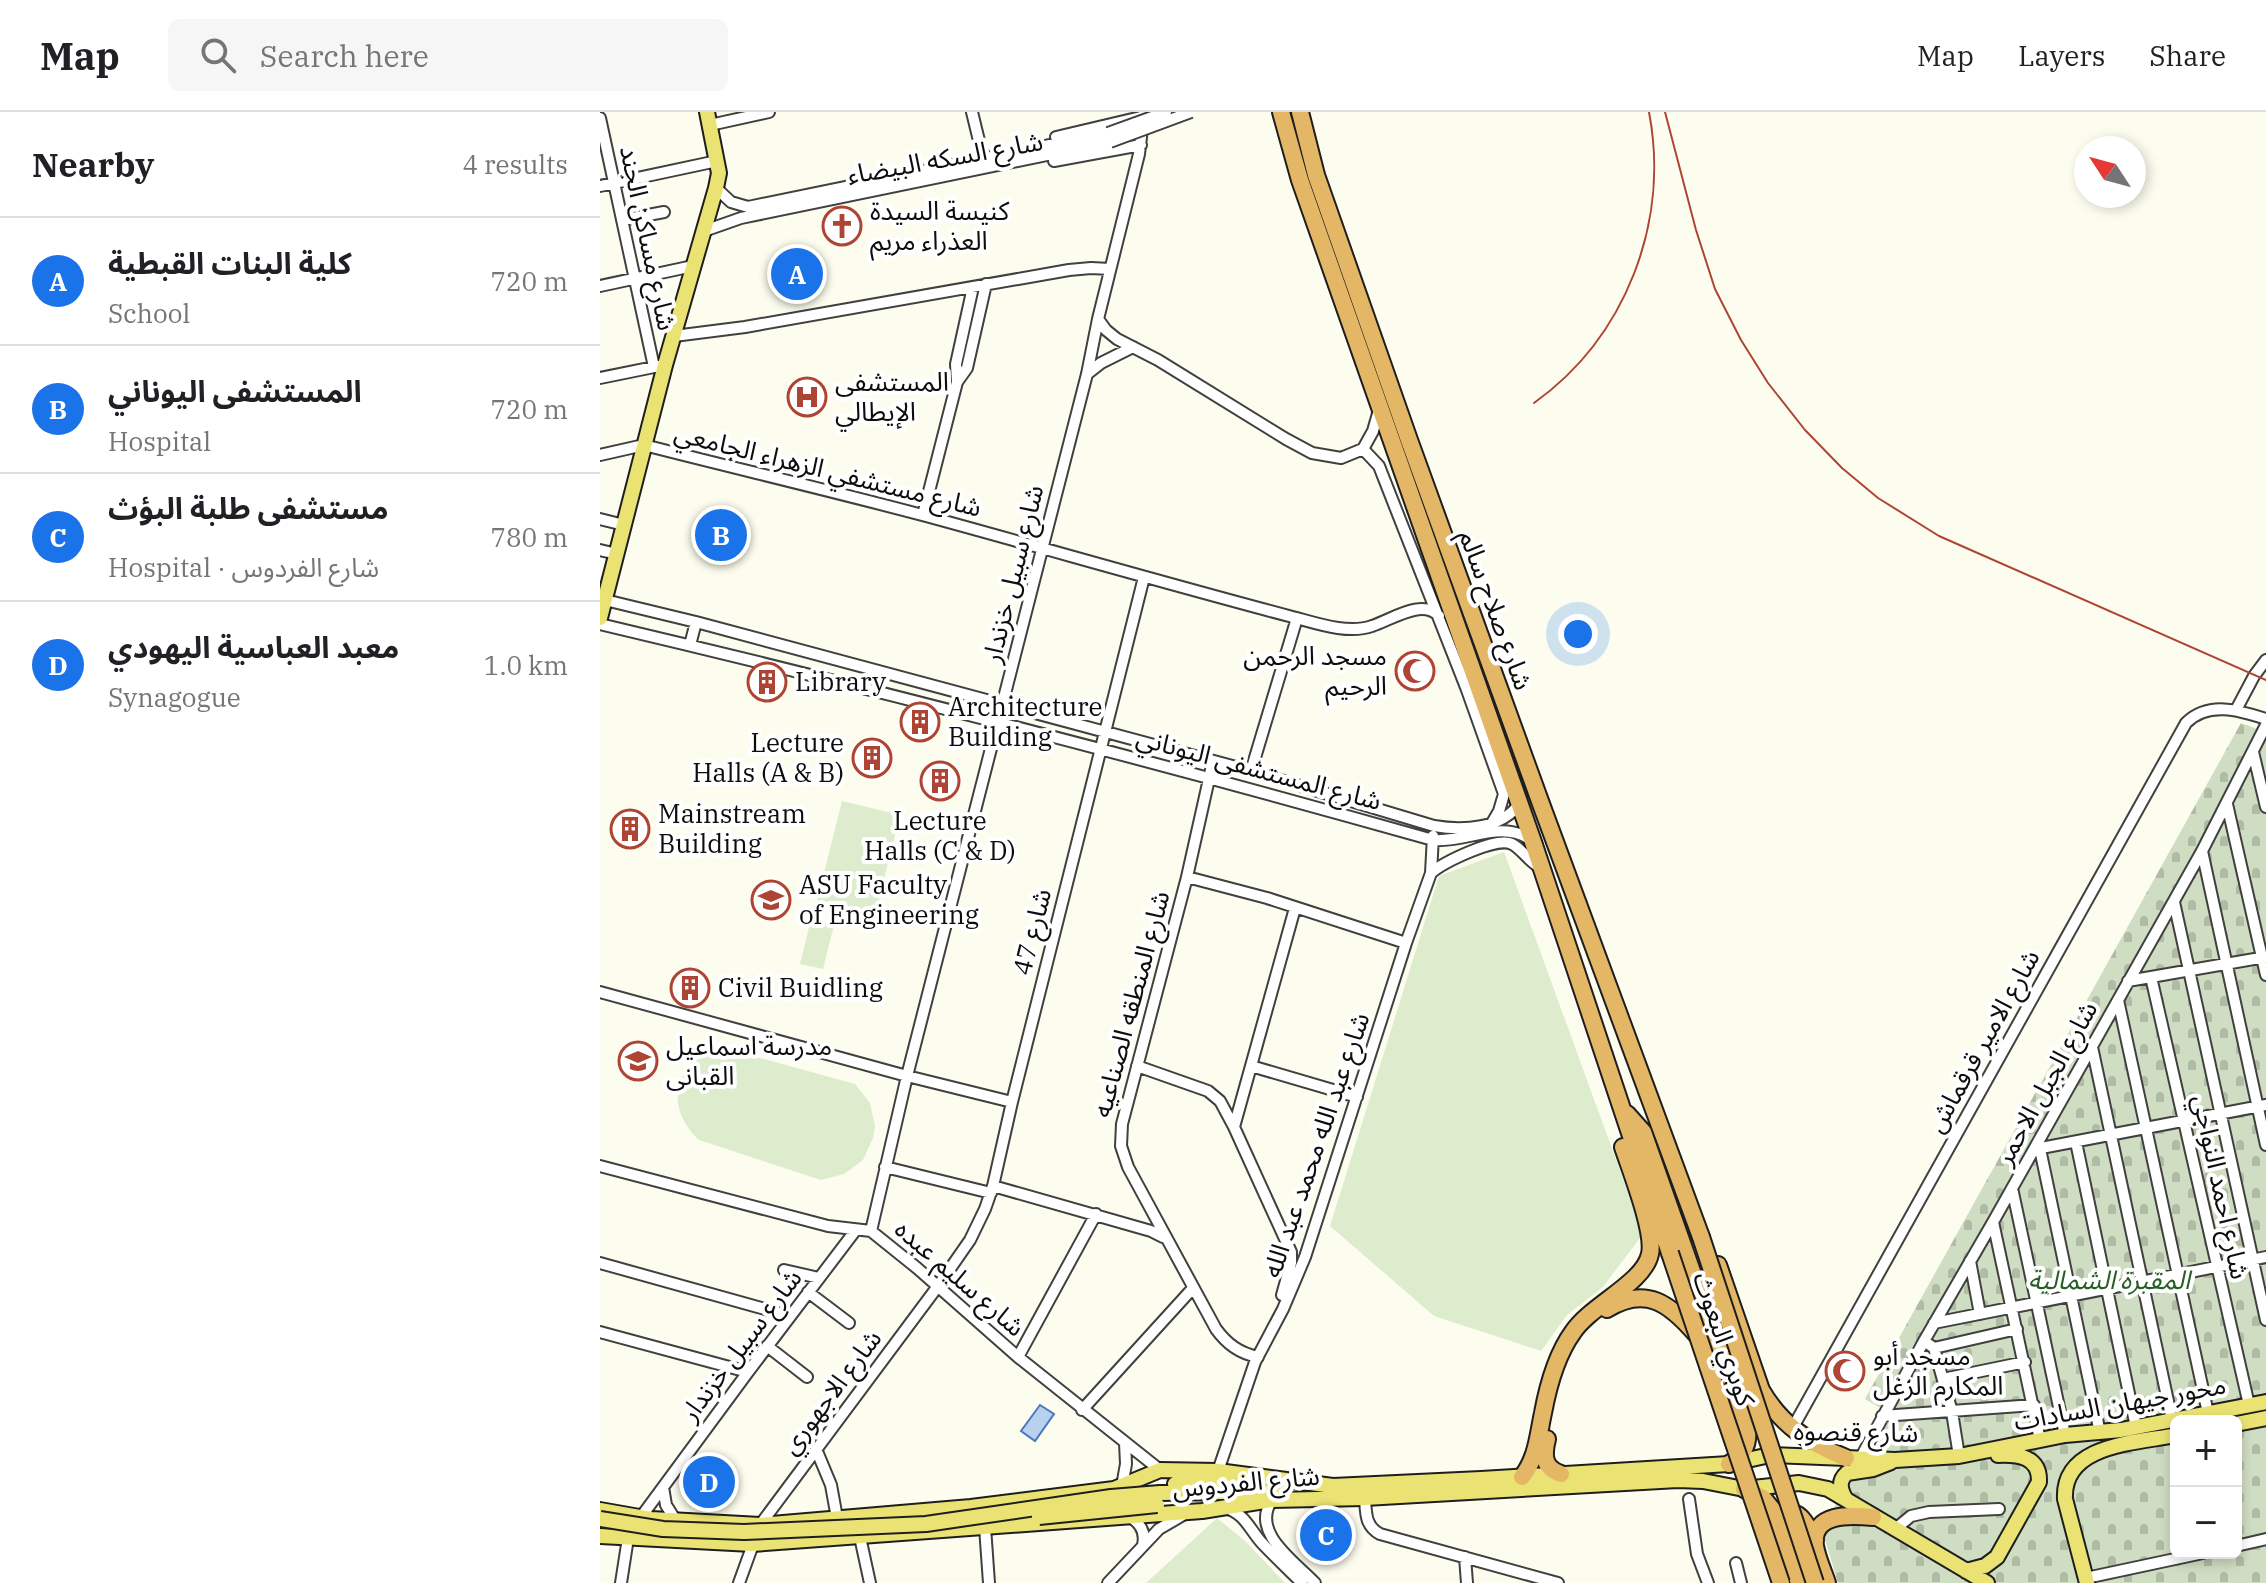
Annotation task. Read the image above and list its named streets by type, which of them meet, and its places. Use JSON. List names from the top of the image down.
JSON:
{
  "streets": {
    "highway": ["شارع صلاح سالم", "كوبري البعوث"],
    "main road": ["محور جيهان السادات", "شارع قنصوه", "شارع الفردوس"],
    "street": [
      "شارع السكه البيضاء",
      "شارع مساكن الجند",
      "شارع مستشفي الزهراء الجامعي",
      "شارع سبيل خزندار",
      "شارع المستشفى اليوناني",
      "شارع 47",
      "شارع المنطقه الصناعيه",
      "شارع الامير قرقماش",
      "شارع الجبل الاحمر",
      "شارع عبد الله محمد عبد الله",
      "شارع احمد النواجي",
      "شارع سليم عبده",
      "شارع الاجهوري"
    ]
  },
  "crossings": [
    ["شارع السكه البيضاء", "شارع سبيل خزندار"],
    ["شارع مستشفي الزهراء الجامعي", "شارع سبيل خزندار"],
    ["شارع مستشفي الزهراء الجامعي", "شارع 47"],
    ["شارع سبيل خزندار", "شارع المستشفى اليوناني"],
    ["شارع سبيل خزندار", "شارع سليم عبده"],
    ["شارع سبيل خزندار", "شارع الفردوس"],
    ["شارع صلاح سالم", "شارع المستشفى اليوناني"],
    ["شارع صلاح سالم", "كوبري البعوث"],
    ["شارع المستشفى اليوناني", "شارع 47"],
    ["شارع المستشفى اليوناني", "شارع المنطقه الصناعيه"],
    ["شارع المستشفى اليوناني", "شارع عبد الله محمد عبد الله"],
    ["شارع 47", "شارع سليم عبده"],
    ["شارع 47", "شارع الاجهوري"],
    ["شارع المنطقه الصناعيه", "شارع عبد الله محمد عبد الله"],
    ["شارع الجبل الاحمر", "شارع قنصوه"],
    ["شارع عبد الله محمد عبد الله", "شارع الفردوس"],
    ["شارع احمد النواجي", "محور جيهان السادات"],
    ["شارع سليم عبده", "شارع الاجهوري"],
    ["شارع سليم عبده", "شارع الفردوس"],
    ["شارع الاجهوري", "شارع الفردوس"],
    ["محور جيهان السادات", "شارع قنصوه"],
    ["شارع قنصوه", "شارع الفردوس"]
  ],
  "parks": ["المقبرة الشمالية"],
  "places": {
    "church": ["كنيسة السيدة العذراء مريم"],
    "hospital": ["المستشفى الإيطالي"],
    "mosque": ["مسجد الرحمن الرحيم", "مسجد أبو المكارم الزغل"],
    "building": [
      "Library",
      "Architecture Building",
      "Lecture Halls (A & B)",
      "Lecture Halls (C & D)",
      "Mainstream Building",
      "Civil Buidling"
    ],
    "school or university": ["ASU Faculty of Engineering", "مدرسة اسماعيل القبانى"]
  },
  "north": "top left",
  "page": {
    "header": "Map",
    "search": "Search here",
    "nav": ["Map", "Layers", "Share"],
    "heading": ["Nearby", "4 results"],
    "list": [
      {
        "mark": "A",
        "name": "كلية البنات القبطية",
        "note": "School",
        "value": "720 m"
      },
      {
        "mark": "B",
        "name": "المستشفى اليوناني",
        "note": "Hospital",
        "value": "720 m"
      },
      {
        "mark": "C",
        "name": "مستشفى طلبة البؤث",
        "note": "Hospital · شارع الفردوس",
        "value": "780 m"
      },
      {
        "mark": "D",
        "name": "معبد العباسية اليهودي",
        "note": "Synagogue",
        "value": "1.0 km"
      }
    ],
    "pins": [
      "A",
      "B",
      "D",
      "C"
    ],
    "map_buttons": ["+", "−"]
  }
}
